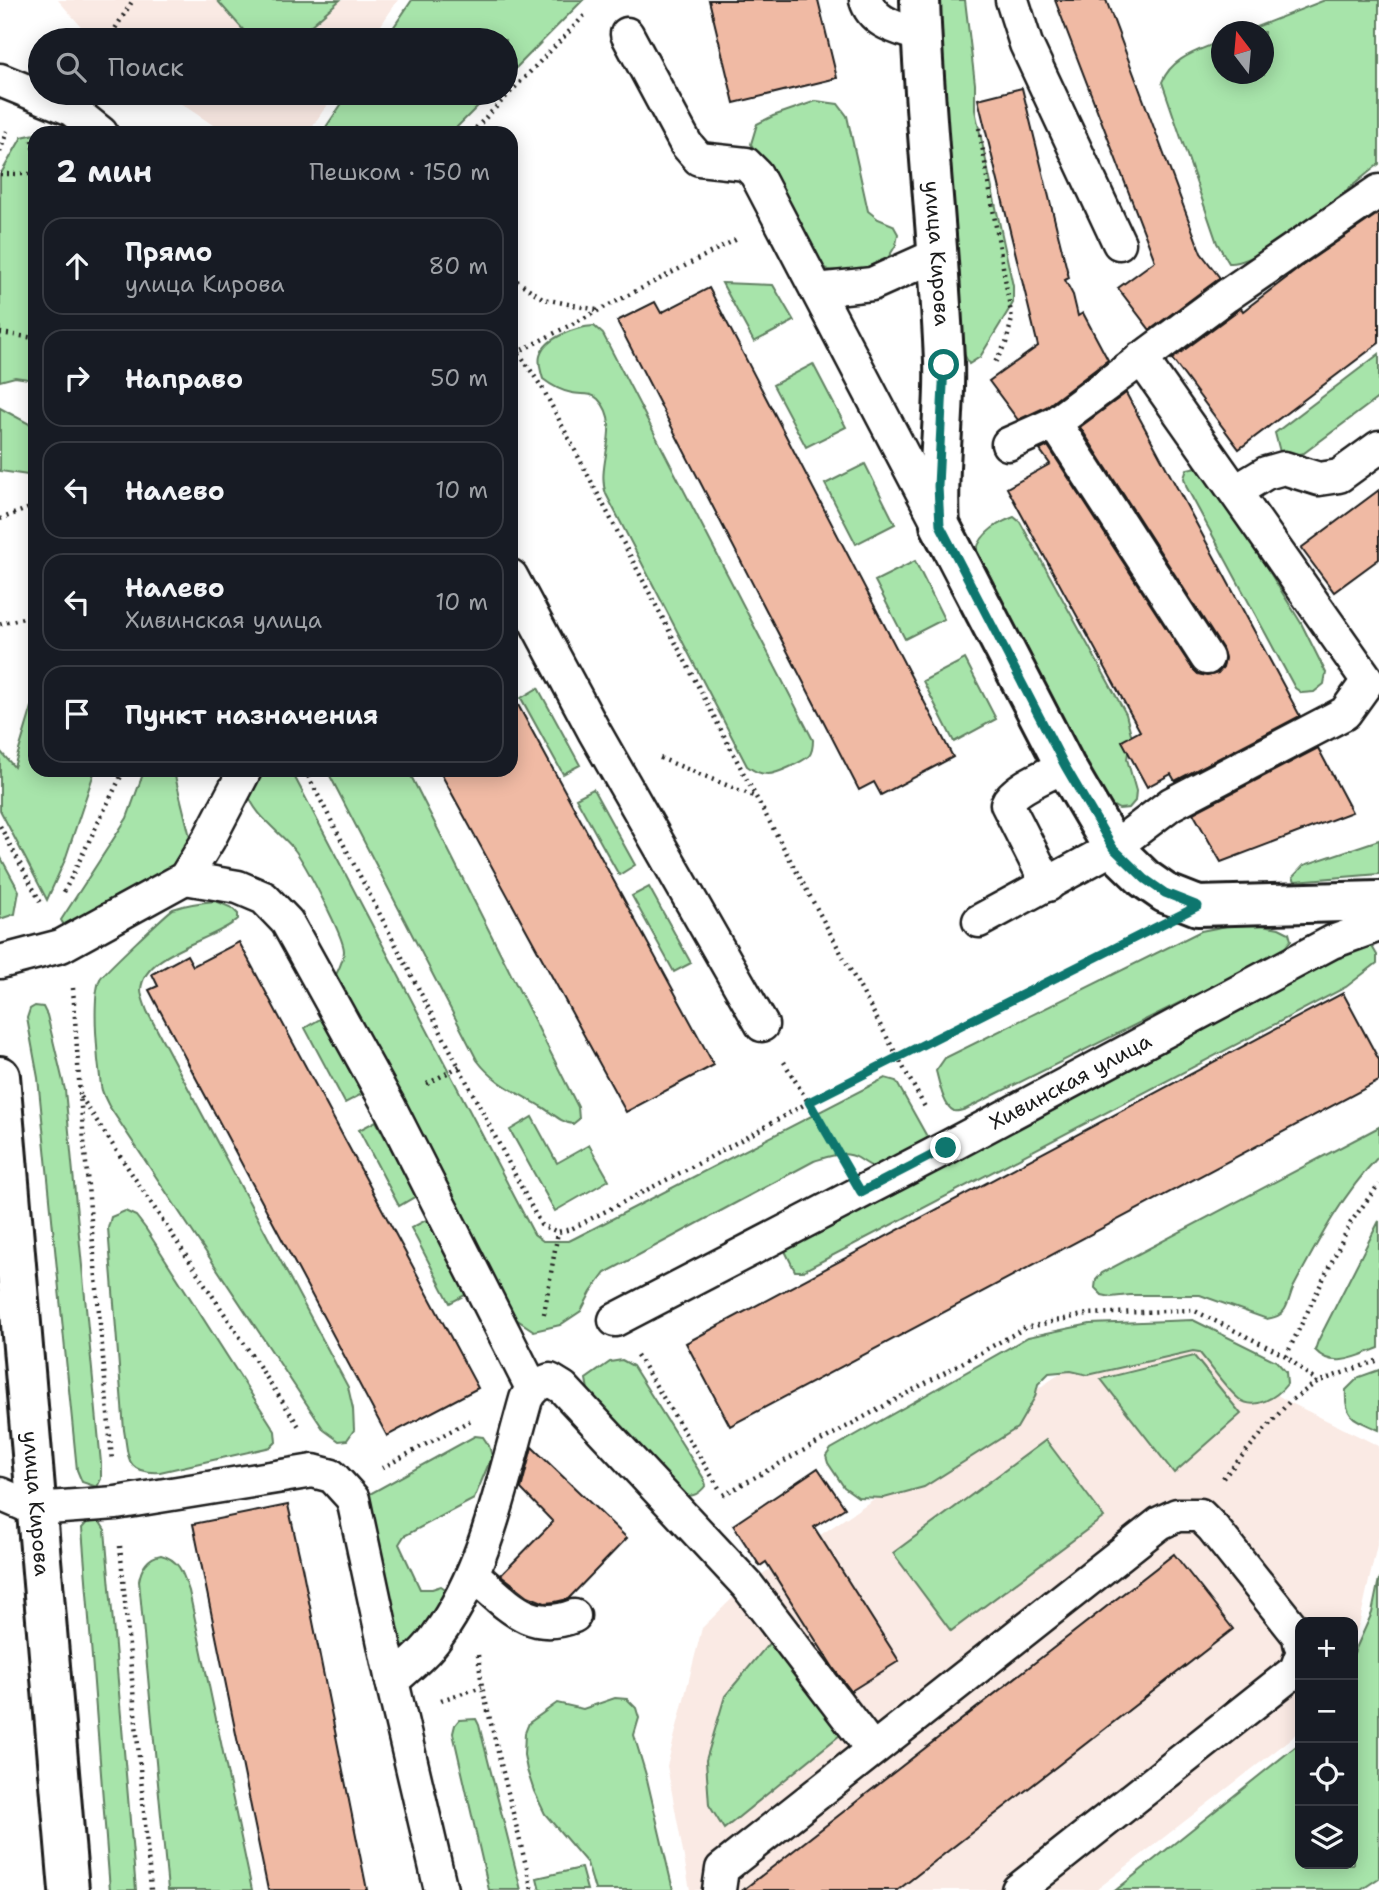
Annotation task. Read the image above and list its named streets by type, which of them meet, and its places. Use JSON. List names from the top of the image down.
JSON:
{
  "streets": {
    "street": ["улица Кирова"],
    "lane": ["Хивинская улица"]
  },
  "north": "top",
  "page": {
    "search": "Поиск",
    "heading": ["2 мин", "Пешком · 150 m"],
    "list": [
      ["Прямо", "улица Кирова", "80 m"],
      ["Направо", "50 m"],
      ["Налево", "10 m"],
      ["Налево", "Хивинская улица", "10 m"],
      "Пункт назначения"
    ],
    "map_buttons": ["+", "−"]
  }
}
